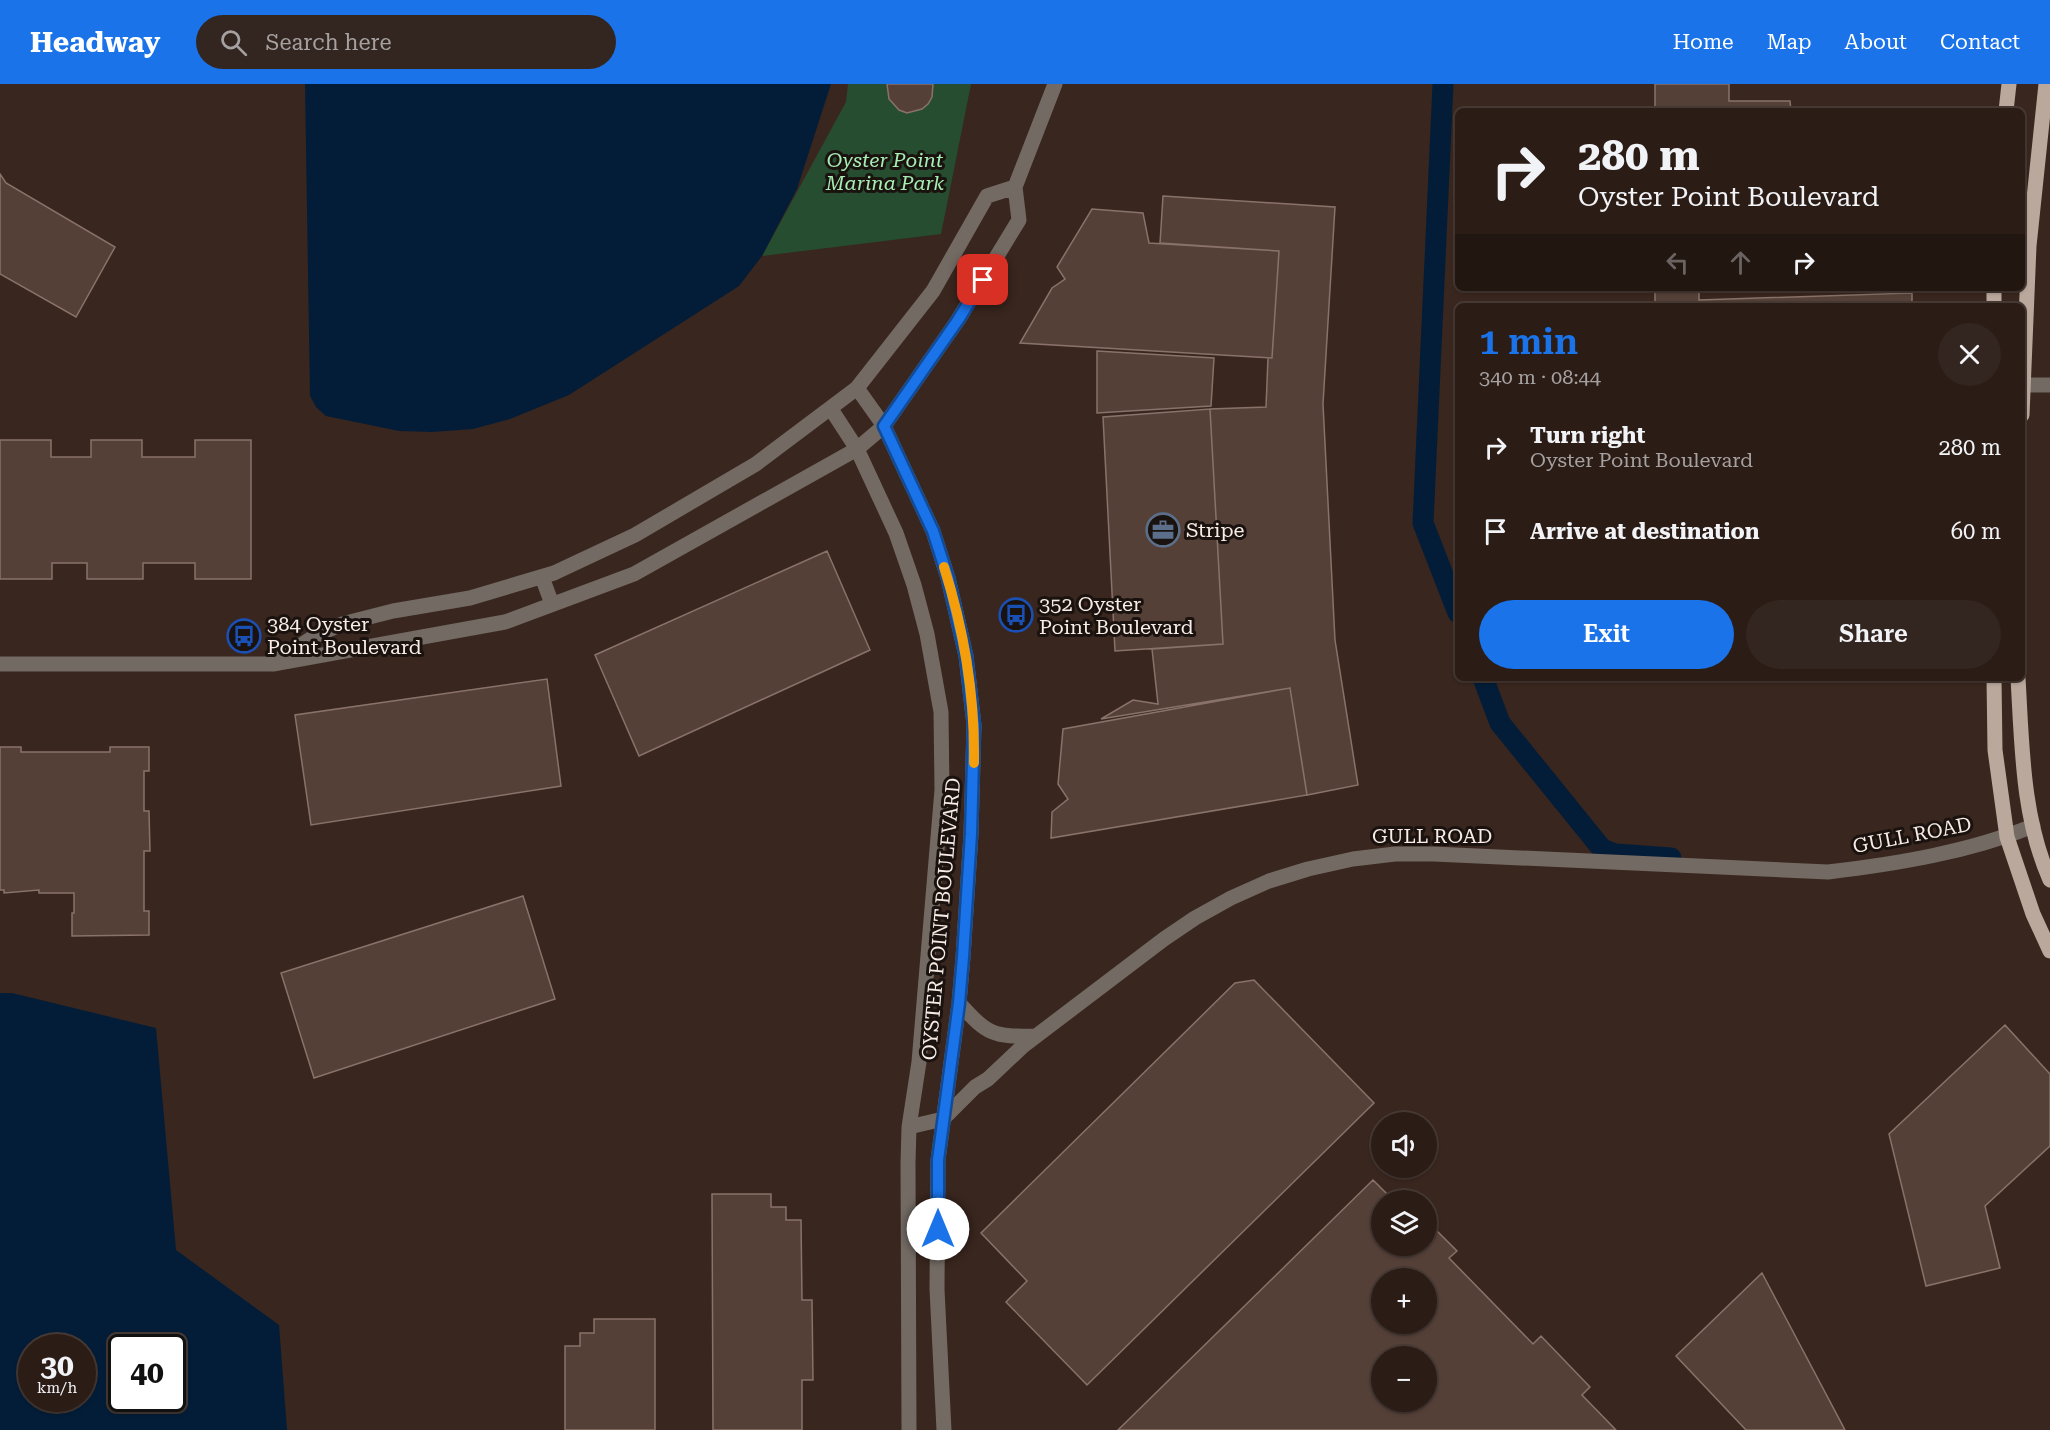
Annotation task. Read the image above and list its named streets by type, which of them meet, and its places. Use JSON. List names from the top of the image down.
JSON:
{
  "streets": {
    "street": ["GULL ROAD", "OYSTER POINT BOULEVARD"]
  },
  "crossings": [
    ["GULL ROAD", "OYSTER POINT BOULEVARD"]
  ],
  "parks": ["Oyster Point Marina Park"],
  "places": {
    "office": ["Stripe"],
    "bus stop": ["352 Oyster Point Boulevard", "384 Oyster Point Boulevard"]
  },
  "page": {
    "header": "Headway",
    "search": "Search here",
    "nav": [
      "Home",
      "Map",
      "About",
      "Contact"
    ],
    "turn": ["280 m", "Oyster Point Boulevard"],
    "heading": ["1 min", "340 m · 08:44"],
    "list": [
      {
        "name": "Turn right",
        "note": "Oyster Point Boulevard",
        "value": "280 m"
      },
      {
        "name": "Arrive at destination",
        "value": "60 m"
      }
    ],
    "buttons": ["Exit", "Share"],
    "map_buttons": ["+", "−"],
    "speed": "30 km/h",
    "limit": "40"
  }
}
